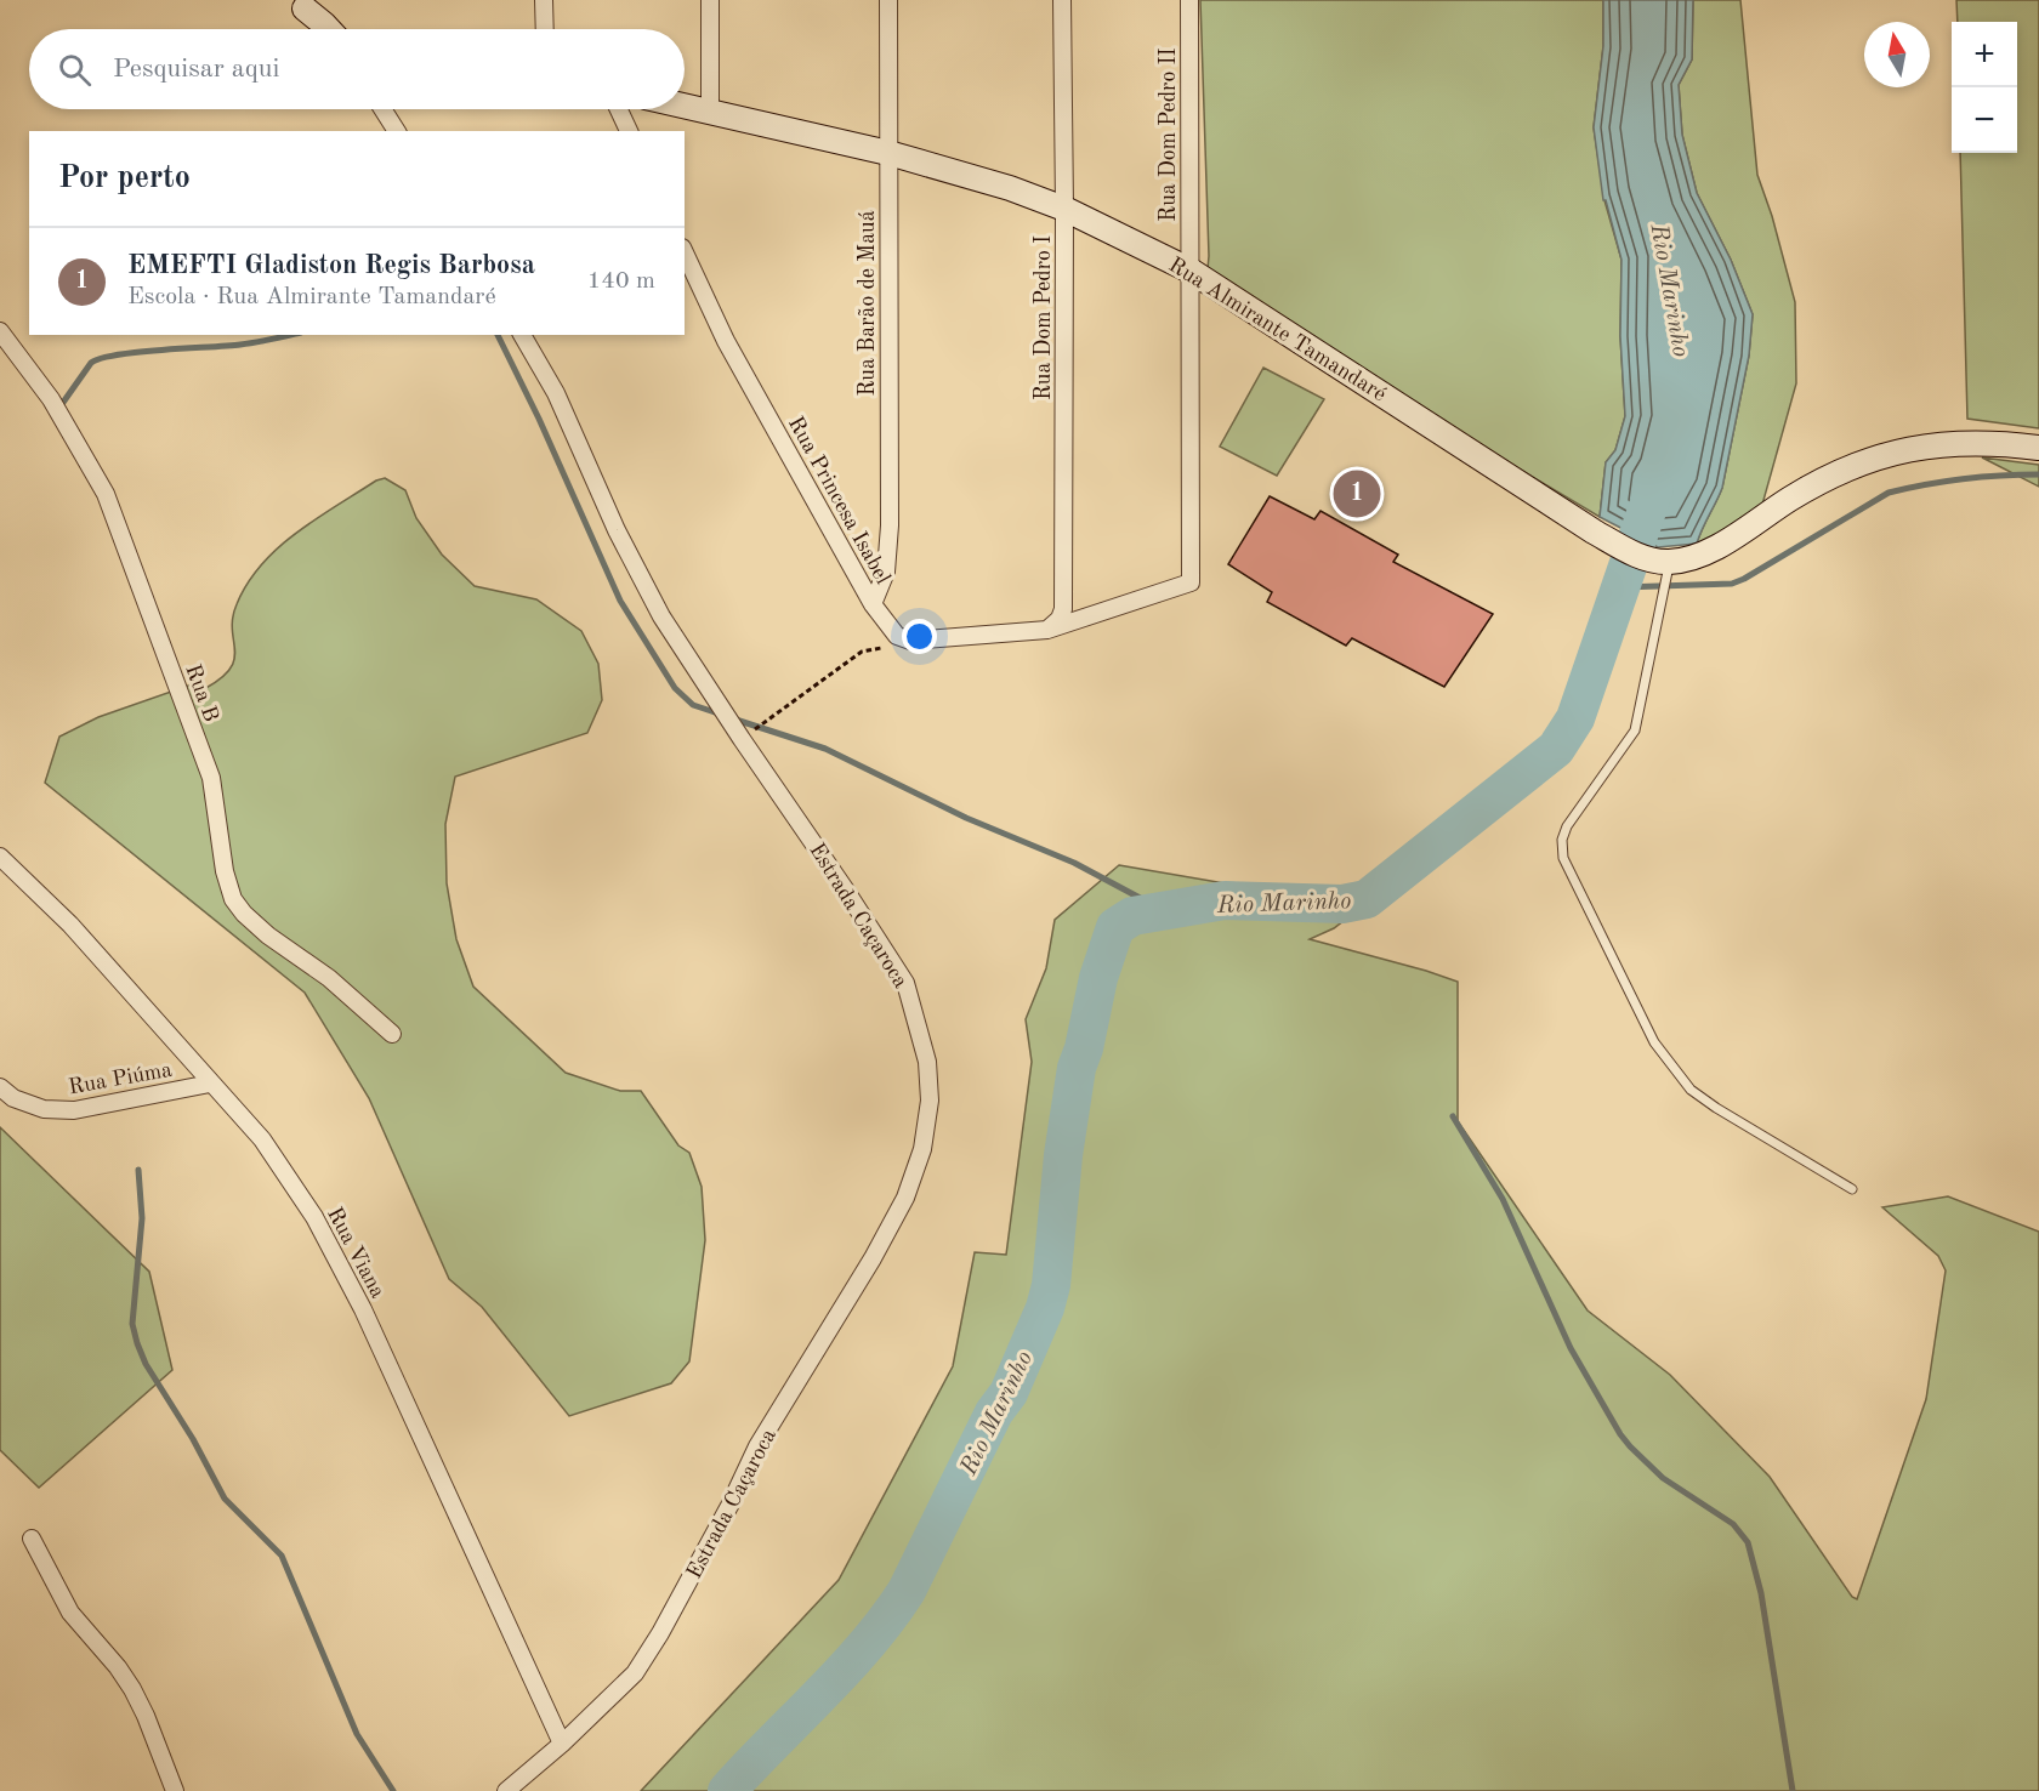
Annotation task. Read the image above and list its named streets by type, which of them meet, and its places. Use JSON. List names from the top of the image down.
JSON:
{
  "streets": {
    "main road": ["Rua Almirante Tamandaré"],
    "street": [
      "Rua Dom Pedro II",
      "Rua Barão de Mauá",
      "Rua Dom Pedro I",
      "Rua Princesa Isabel",
      "Rua B",
      "Estrada Caçaroca",
      "Rua Piúma",
      "Rua Viana"
    ]
  },
  "crossings": [
    ["Rua Dom Pedro II", "Rua Dom Pedro I"],
    ["Rua Dom Pedro II", "Rua Almirante Tamandaré"],
    ["Rua Barão de Mauá", "Rua Almirante Tamandaré"],
    ["Rua Barão de Mauá", "Rua Princesa Isabel"],
    ["Rua Dom Pedro I", "Rua Almirante Tamandaré"],
    ["Estrada Caçaroca", "Rua Viana"],
    ["Rua Piúma", "Rua Viana"]
  ],
  "water": ["Rio Marinho"],
  "north": "top",
  "page": {
    "map_buttons": ["+", "−"],
    "search": "Pesquisar aqui",
    "heading": "Por perto",
    "list": [
      {
        "mark": "1",
        "name": "EMEFTI Gladiston Regis Barbosa",
        "note": "Escola · Rua Almirante Tamandaré",
        "value": "140 m"
      }
    ],
    "pins": "1"
  }
}
